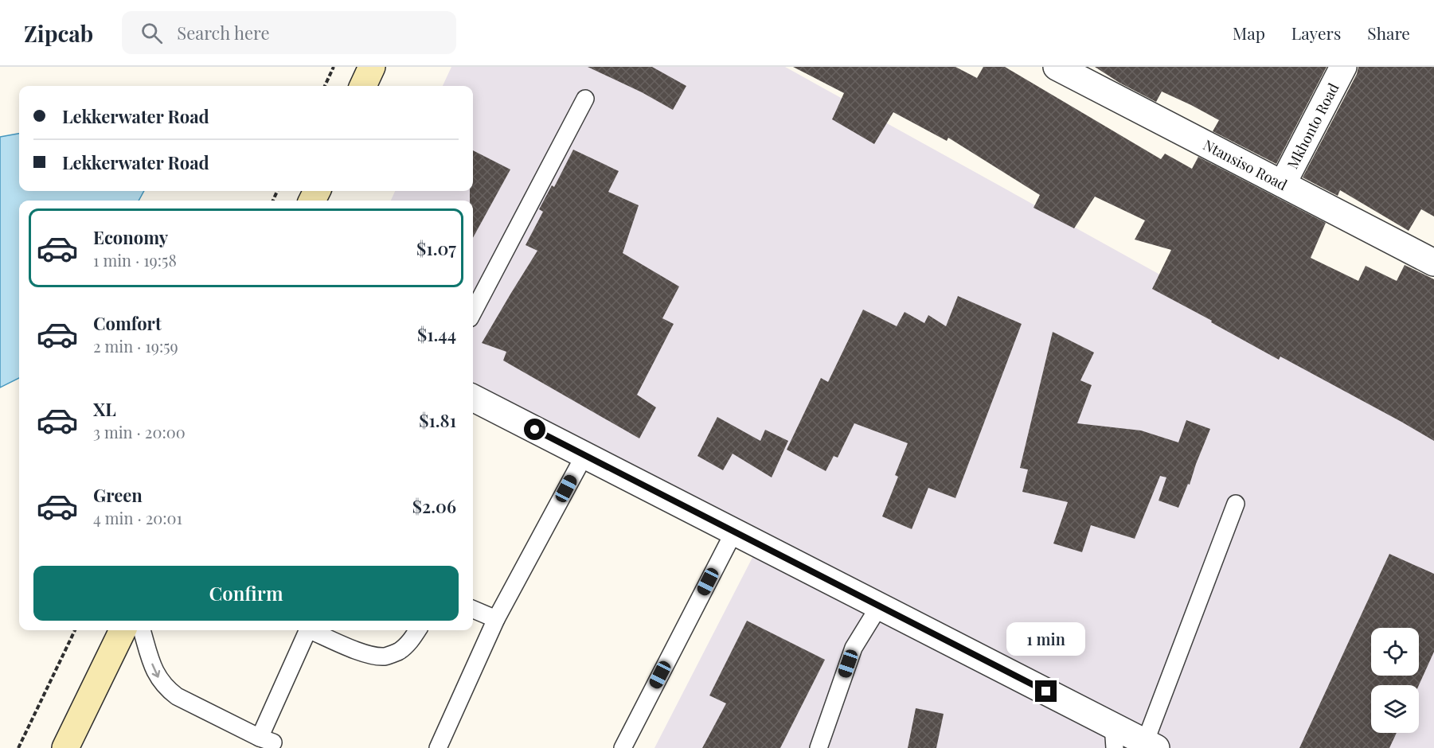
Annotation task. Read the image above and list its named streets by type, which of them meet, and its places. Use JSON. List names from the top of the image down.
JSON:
{
  "streets": {
    "street": ["Mkhonto Road", "Ntansiso Road"]
  },
  "crossings": [
    ["Mkhonto Road", "Ntansiso Road"]
  ],
  "page": {
    "header": "Zipcab",
    "search": "Search here",
    "nav": ["Map", "Layers", "Share"],
    "banner": ["Lekkerwater Road", "Lekkerwater Road"],
    "list": [
      {
        "name": "Economy",
        "note": "1 min · 19:58",
        "value": "$1.07"
      },
      {
        "name": "Comfort",
        "note": "2 min · 19:59",
        "value": "$1.44"
      },
      {
        "name": "XL",
        "note": "3 min · 20:00",
        "value": "$1.81"
      },
      {
        "name": "Green",
        "note": "4 min · 20:01",
        "value": "$2.06"
      }
    ],
    "buttons": "Confirm",
    "bubble": "1 min"
  }
}
